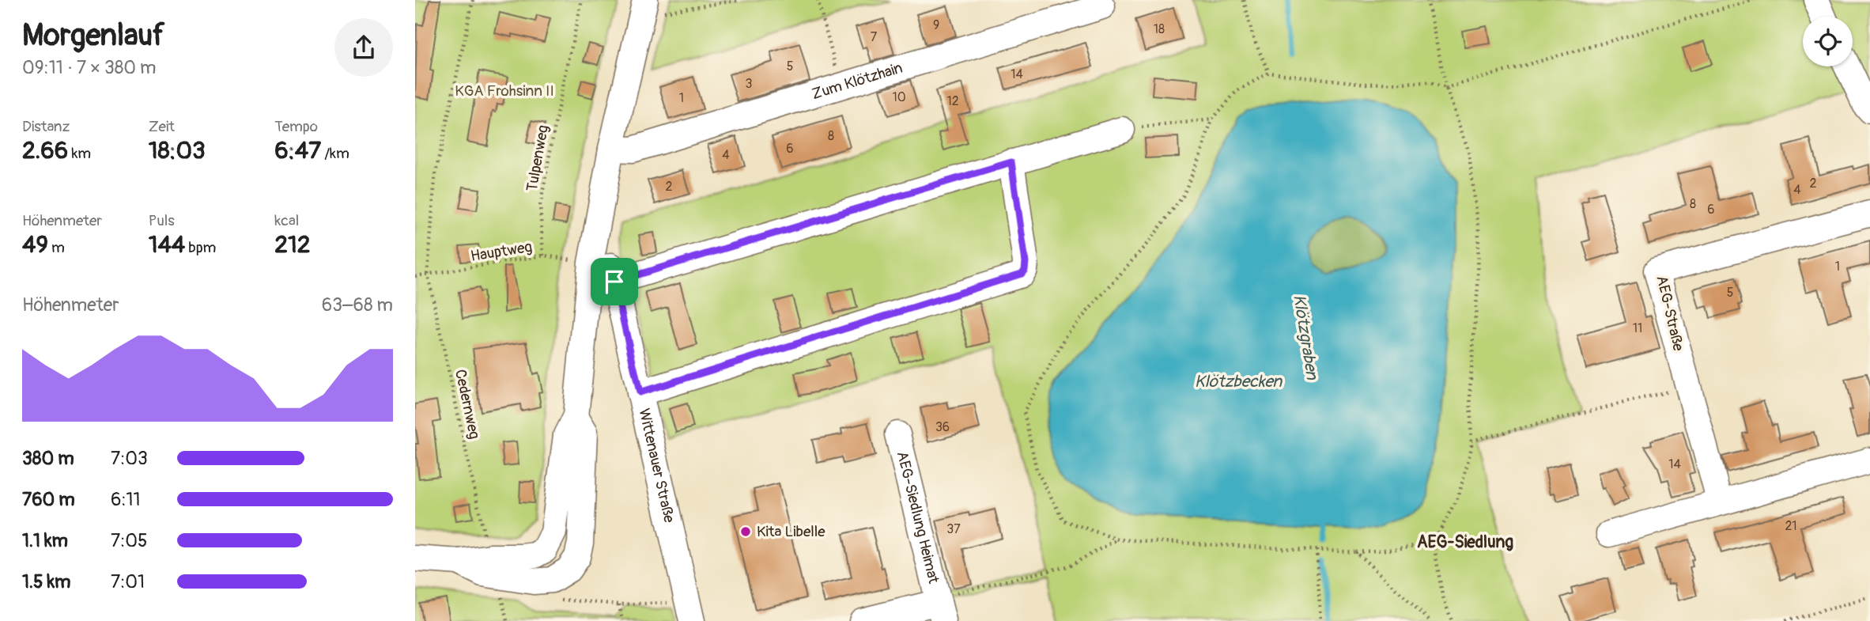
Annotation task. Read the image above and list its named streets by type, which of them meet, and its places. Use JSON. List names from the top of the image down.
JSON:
{
  "streets": {
    "street": [
      "Zum Klötzhain",
      "AEG-Straße",
      "Wittenauer Straße",
      "AEG-Siedlung Heimat"
    ],
    "path": ["Tulpenweg", "Hauptweg", "Cedernweg"]
  },
  "crossings": [
    ["Tulpenweg", "Hauptweg"],
    ["Hauptweg", "Cedernweg"],
    ["Hauptweg", "Wittenauer Straße"]
  ],
  "districts": ["AEG-Siedlung"],
  "water": ["Klötzgraben", "Klötzbecken"],
  "parks": ["KGA Frohsinn II"],
  "places": ["Kita Libelle"],
  "house_numbers": [
    "9",
    "18",
    "7",
    "5",
    "14",
    "3",
    "10",
    "1",
    "12",
    "8",
    "6",
    "4",
    "2",
    "2",
    "4",
    "8",
    "6",
    "1",
    "5",
    "11",
    "36",
    "14",
    "21",
    "37"
  ],
  "page": {
    "heading": ["Morgenlauf", "09:11 · 7 × 380 m"],
    "stats": [
      ["Distanz", "2.66 km"],
      ["Zeit", "18:03"],
      ["Tempo", "6:47 /km"],
      ["Höhenmeter", "49 m"],
      ["Puls", "144 bpm"],
      ["kcal", "212"]
    ],
    "chart": ["Höhenmeter", "63–68 m"],
    "list": [
      {
        "name": "380 m",
        "note": "7:03"
      },
      {
        "name": "760 m",
        "note": "6:11"
      },
      {
        "name": "1.1 km",
        "note": "7:05"
      },
      {
        "name": "1.5 km",
        "note": "7:01"
      }
    ]
  }
}
